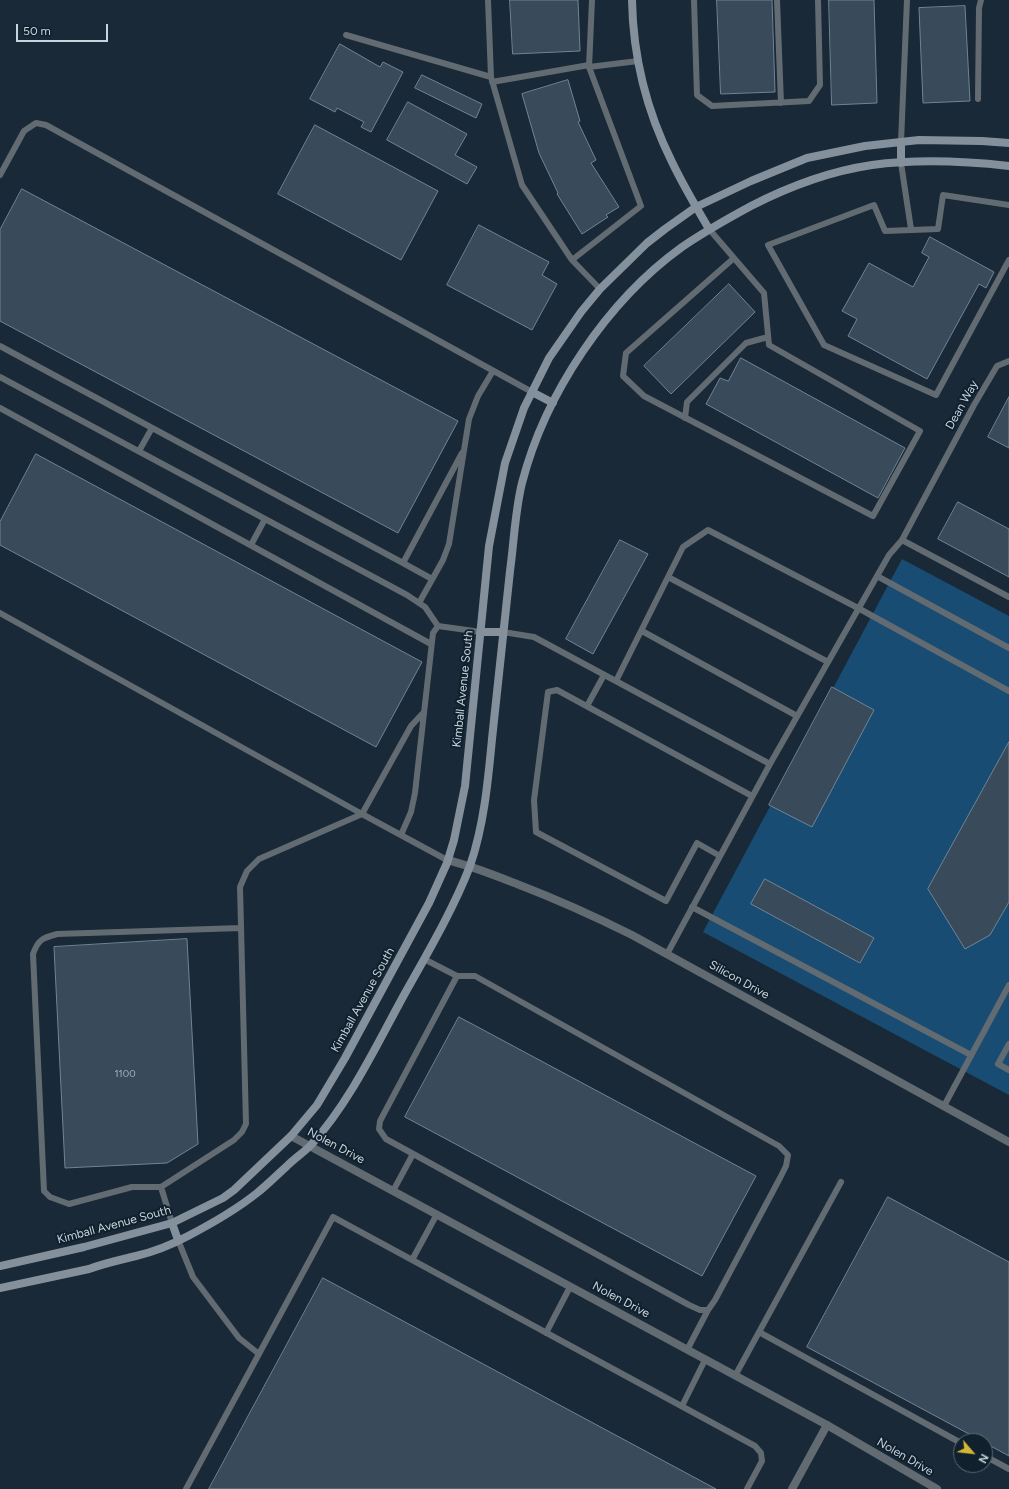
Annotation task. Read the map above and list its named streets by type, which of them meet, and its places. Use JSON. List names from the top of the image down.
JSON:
{
  "streets": {
    "main road": ["Kimball Avenue South"],
    "street": ["Silicon Drive", "Nolen Drive"],
    "lane": ["Dean Way"]
  },
  "crossings": [
    ["Dean Way", "Silicon Drive"],
    ["Kimball Avenue South", "Silicon Drive"],
    ["Kimball Avenue South", "Nolen Drive"]
  ],
  "house_numbers": ["1100"],
  "scale_bar": "50 m",
  "north": "bottom right"
}
